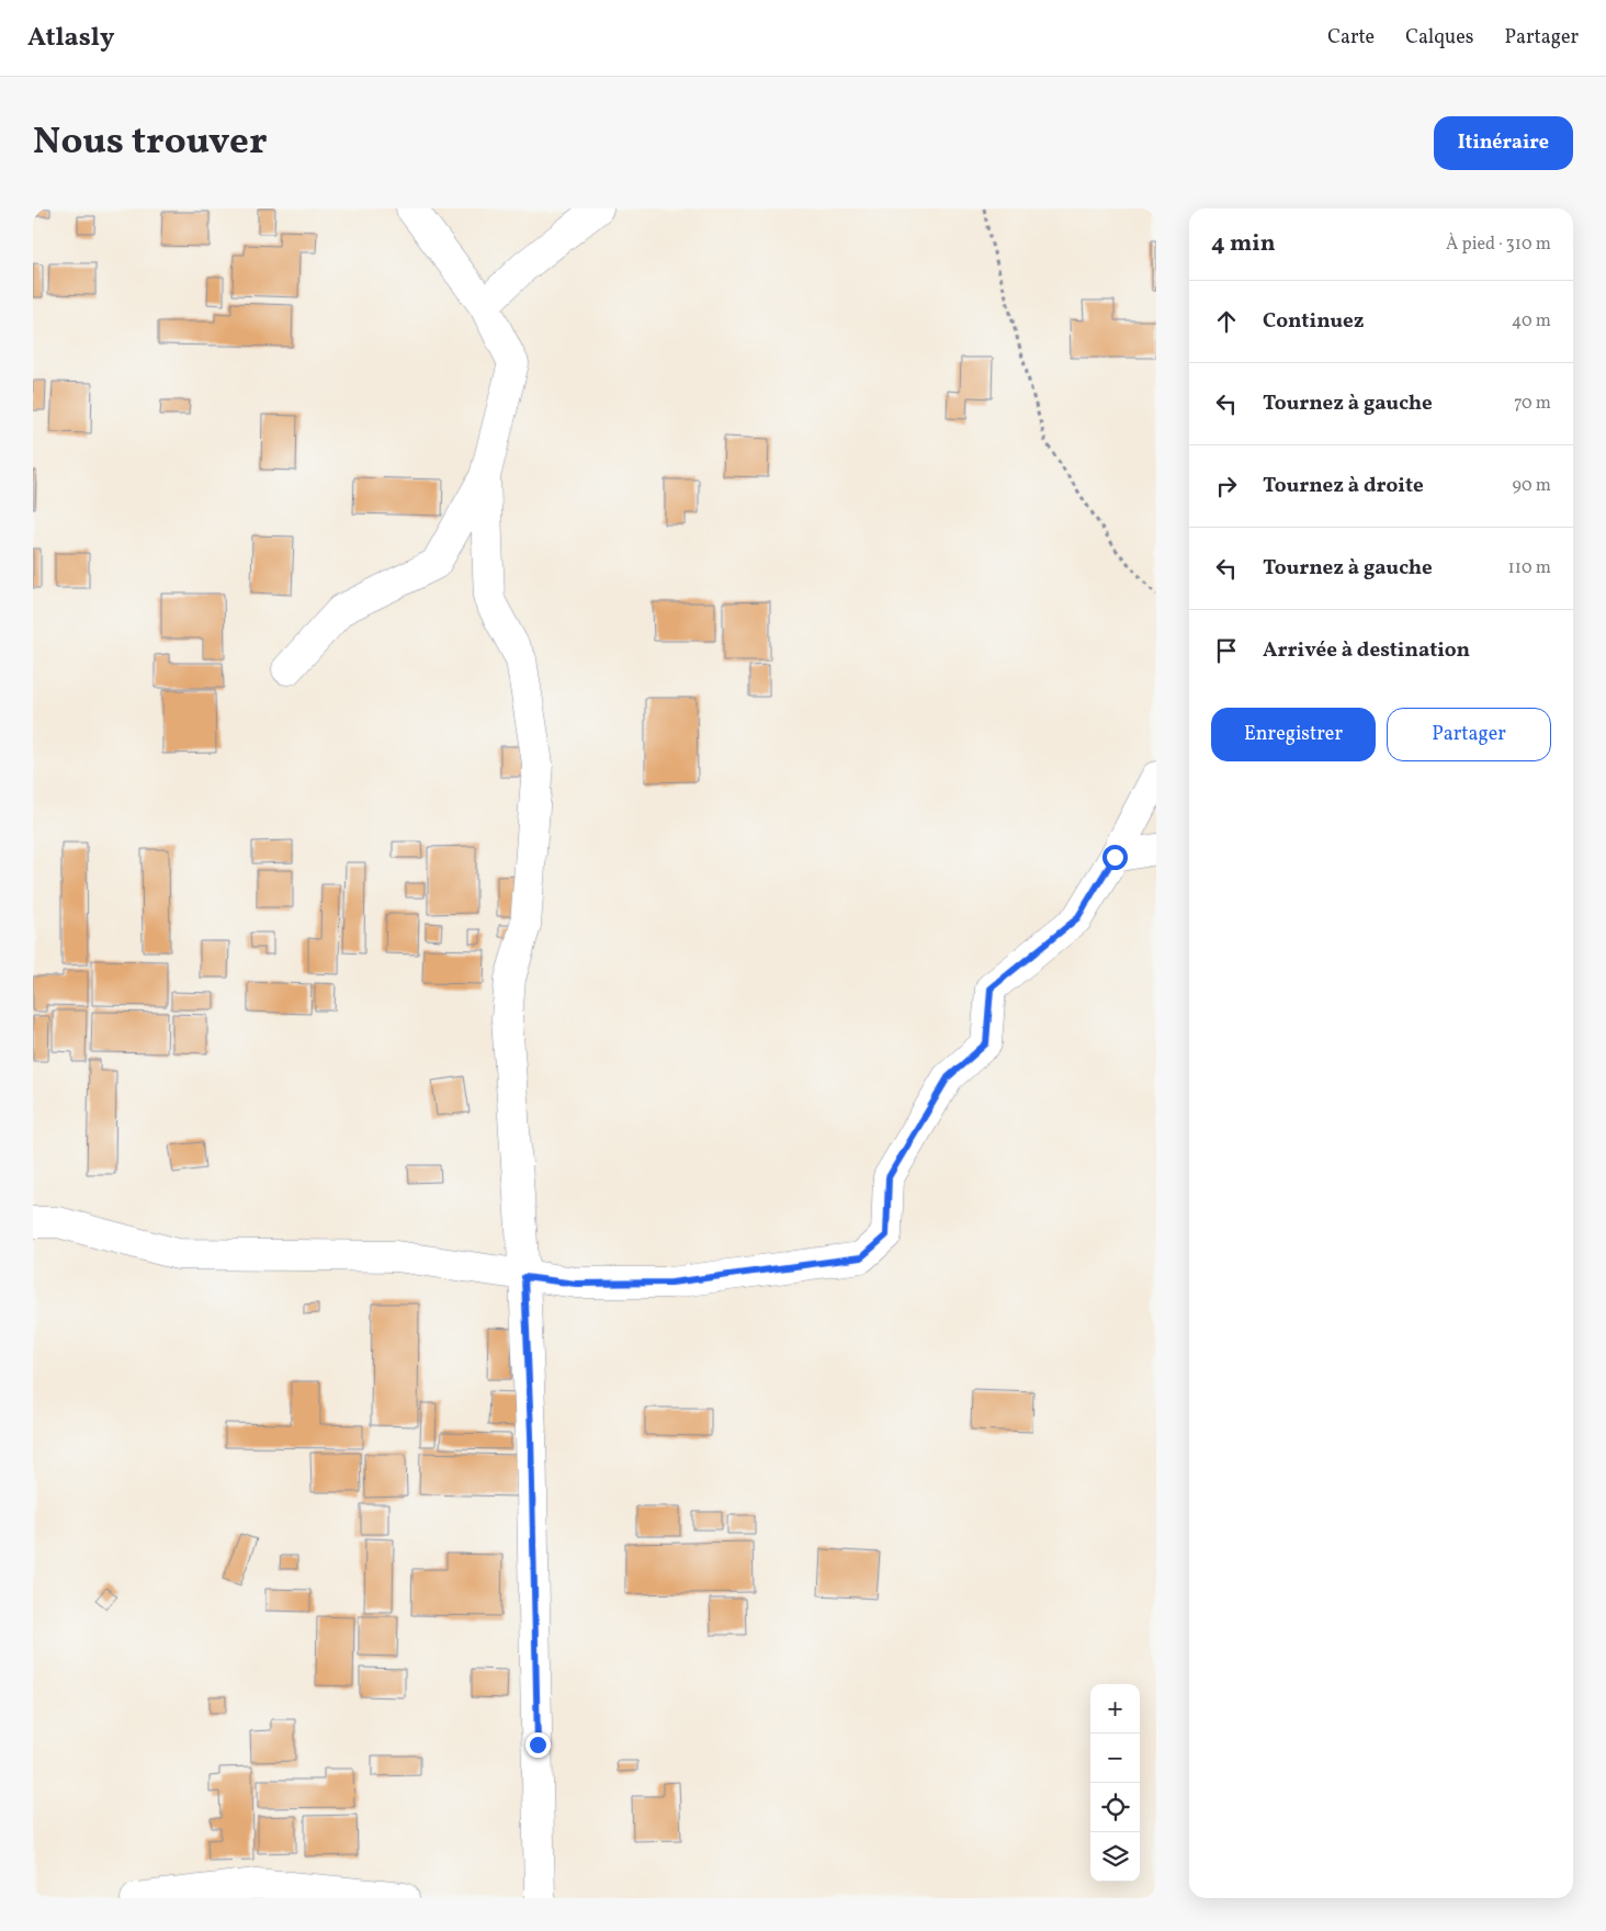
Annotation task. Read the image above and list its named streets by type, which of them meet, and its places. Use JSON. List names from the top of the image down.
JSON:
{
  "page": {
    "header": "Atlasly",
    "nav": ["Carte", "Calques", "Partager"],
    "title": "Nous trouver",
    "buttons": [
      "Itinéraire",
      ["Enregistrer", "Partager"]
    ],
    "heading": ["4 min", "À pied · 310 m"],
    "list": [
      ["Continuez", "40 m"],
      ["Tournez à gauche", "70 m"],
      ["Tournez à droite", "90 m"],
      ["Tournez à gauche", "110 m"],
      "Arrivée à destination"
    ],
    "map_buttons": ["+", "−"]
  }
}
